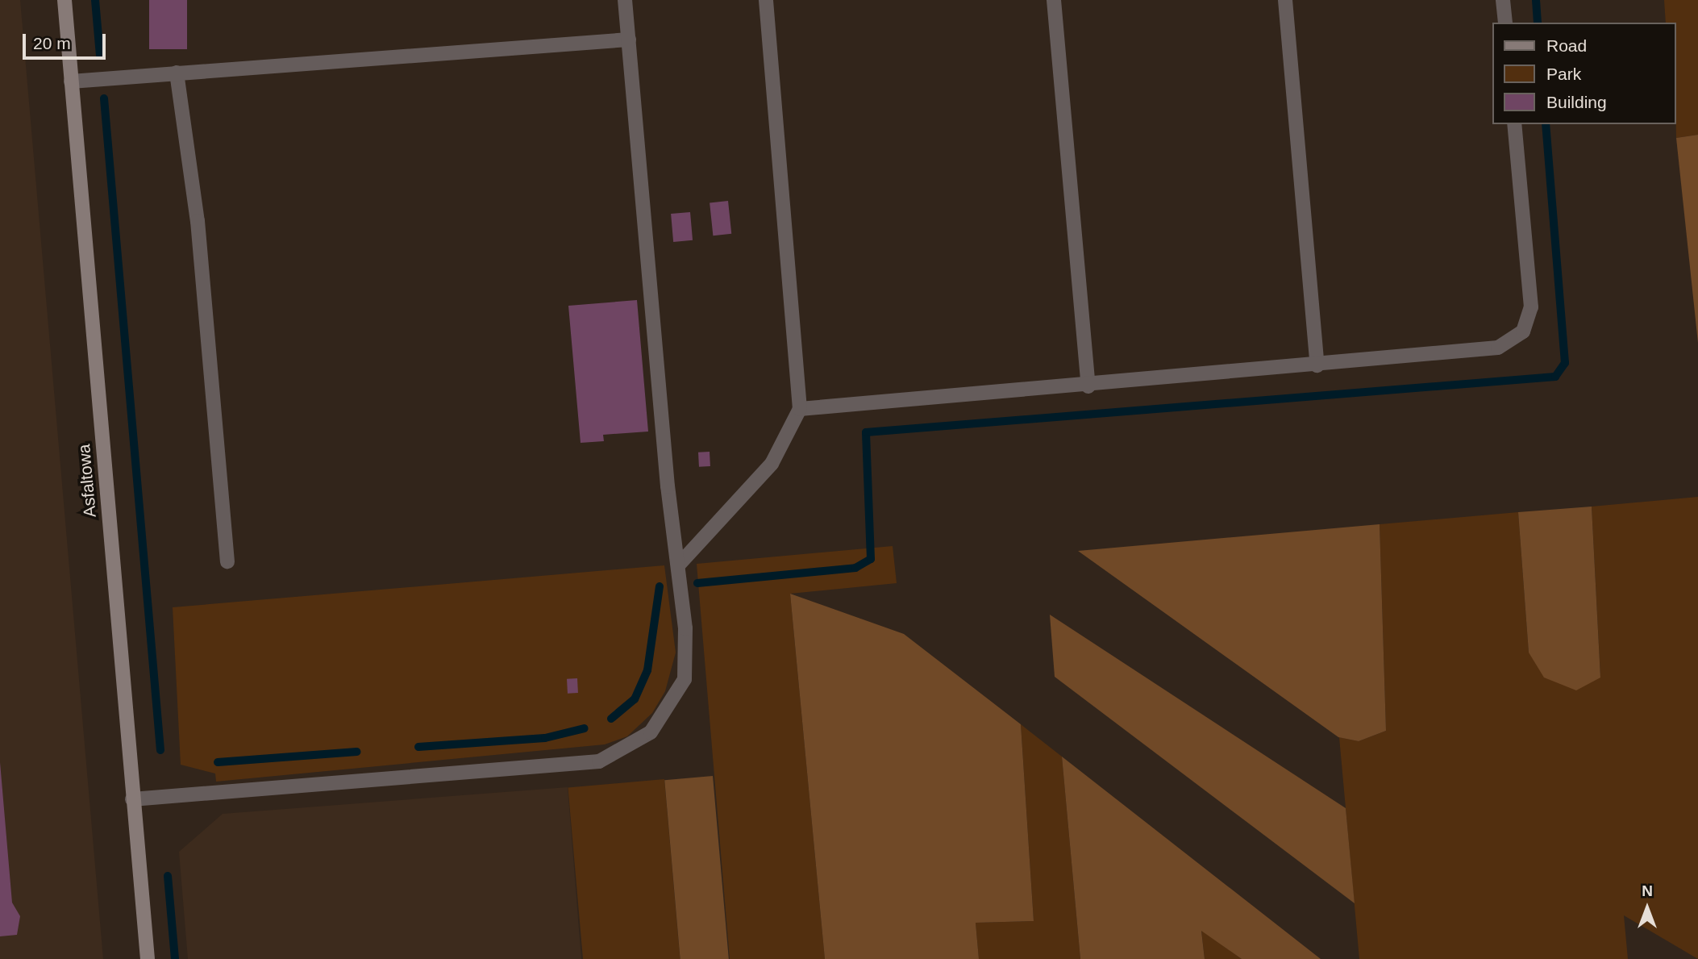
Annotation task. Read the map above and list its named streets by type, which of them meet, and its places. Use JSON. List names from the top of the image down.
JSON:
{
  "streets": {
    "street": ["Asfaltowa"]
  },
  "legend": ["Road", "Park", "Building"],
  "scale_bar": "20 m",
  "north": "top"
}
